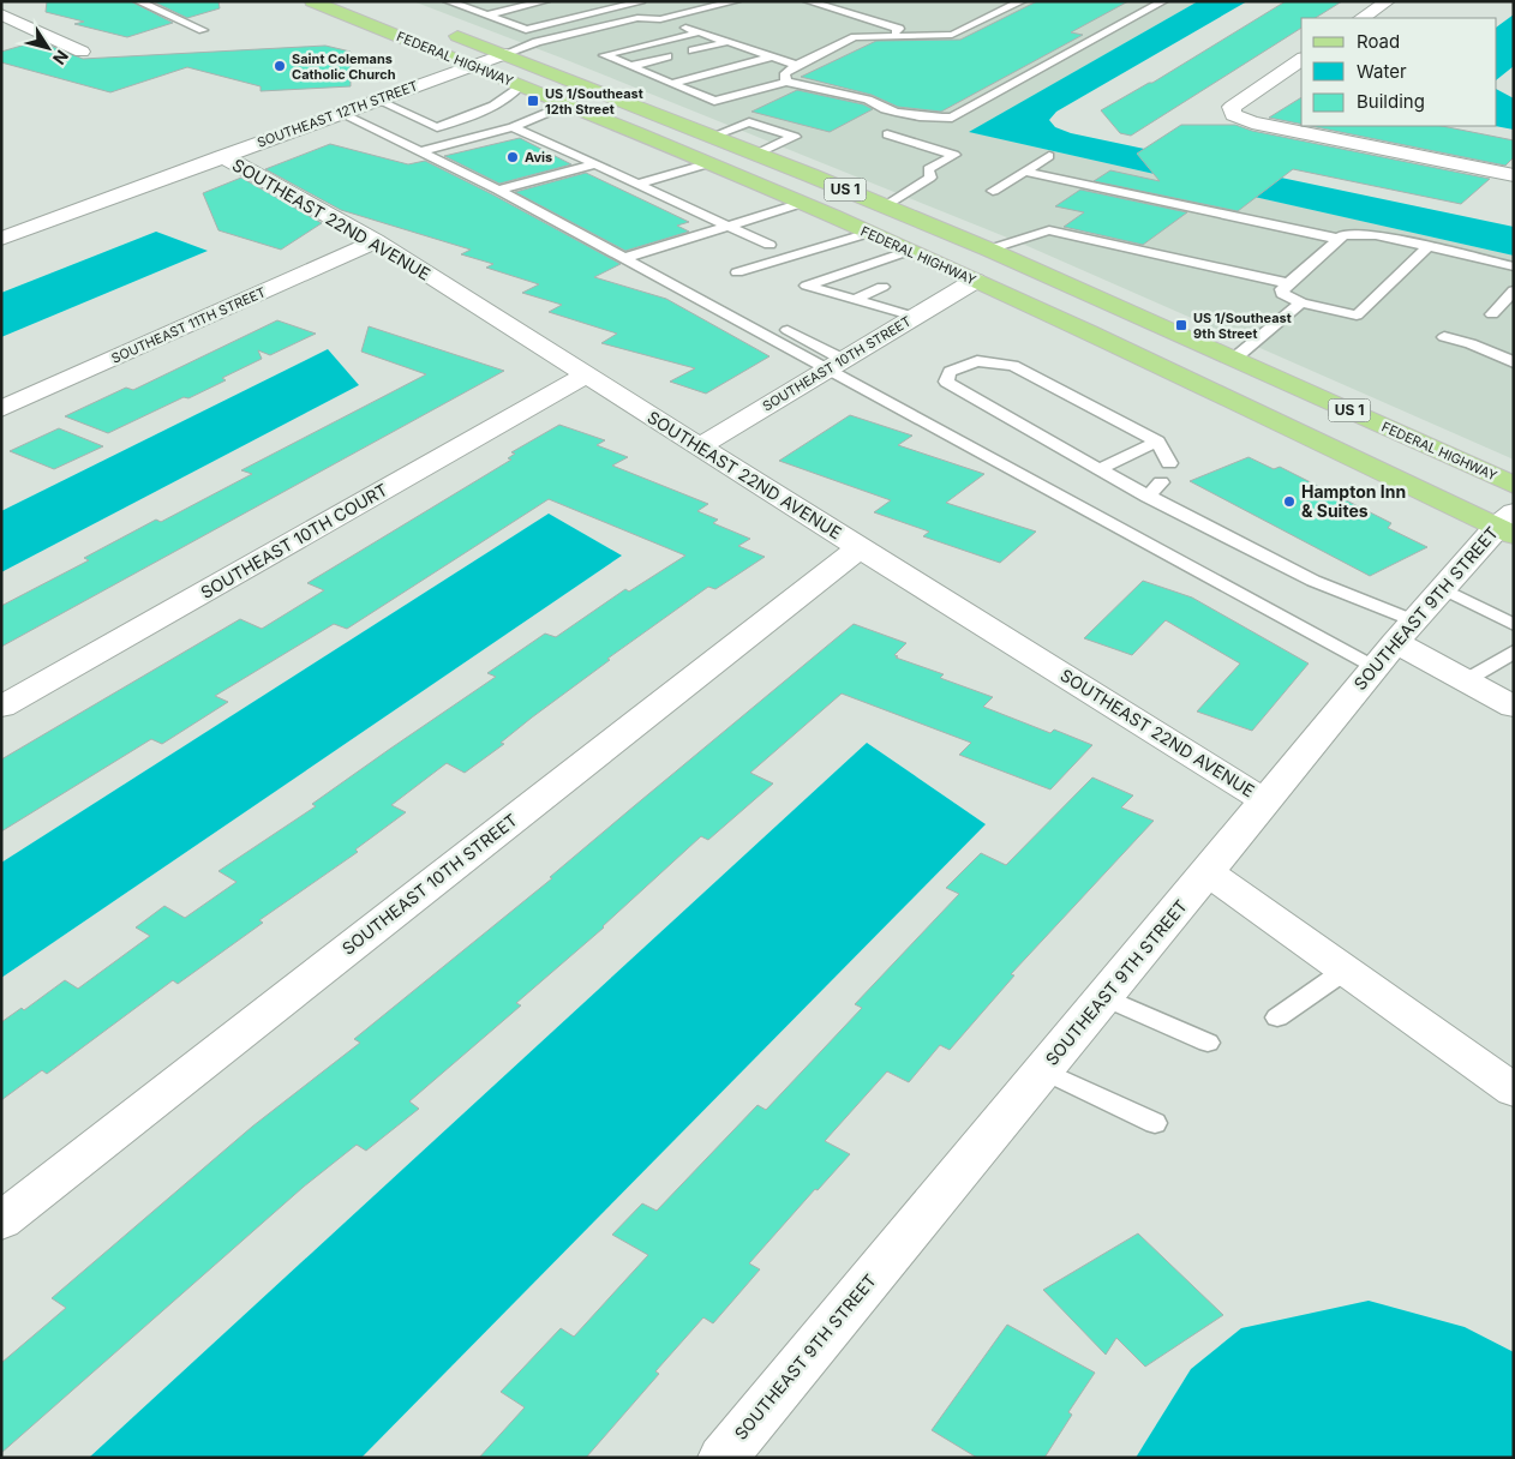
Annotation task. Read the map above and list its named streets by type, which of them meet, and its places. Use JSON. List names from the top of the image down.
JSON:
{
  "streets": {
    "main road": ["FEDERAL HIGHWAY", "US 1"],
    "street": [
      "SOUTHEAST 12TH STREET",
      "SOUTHEAST 22ND AVENUE",
      "SOUTHEAST 11TH STREET",
      "SOUTHEAST 10TH STREET",
      "SOUTHEAST 10TH COURT",
      "SOUTHEAST 9TH STREET"
    ]
  },
  "crossings": [
    ["FEDERAL HIGHWAY", "SOUTHEAST 12TH STREET"],
    ["FEDERAL HIGHWAY", "SOUTHEAST 10TH STREET"],
    ["FEDERAL HIGHWAY", "SOUTHEAST 9TH STREET"],
    ["SOUTHEAST 12TH STREET", "SOUTHEAST 22ND AVENUE"],
    ["SOUTHEAST 22ND AVENUE", "SOUTHEAST 11TH STREET"],
    ["SOUTHEAST 22ND AVENUE", "SOUTHEAST 10TH STREET"],
    ["SOUTHEAST 22ND AVENUE", "SOUTHEAST 10TH COURT"],
    ["SOUTHEAST 22ND AVENUE", "SOUTHEAST 9TH STREET"]
  ],
  "places": {
    "other": ["Saint Colemans Catholic Church", "Avis", "Hampton Inn & Suites"],
    "transit": ["US 1/Southeast 12th Street", "US 1/Southeast 9th Street"]
  },
  "legend": ["Road", "Water", "Building"],
  "north": "bottom right"
}
